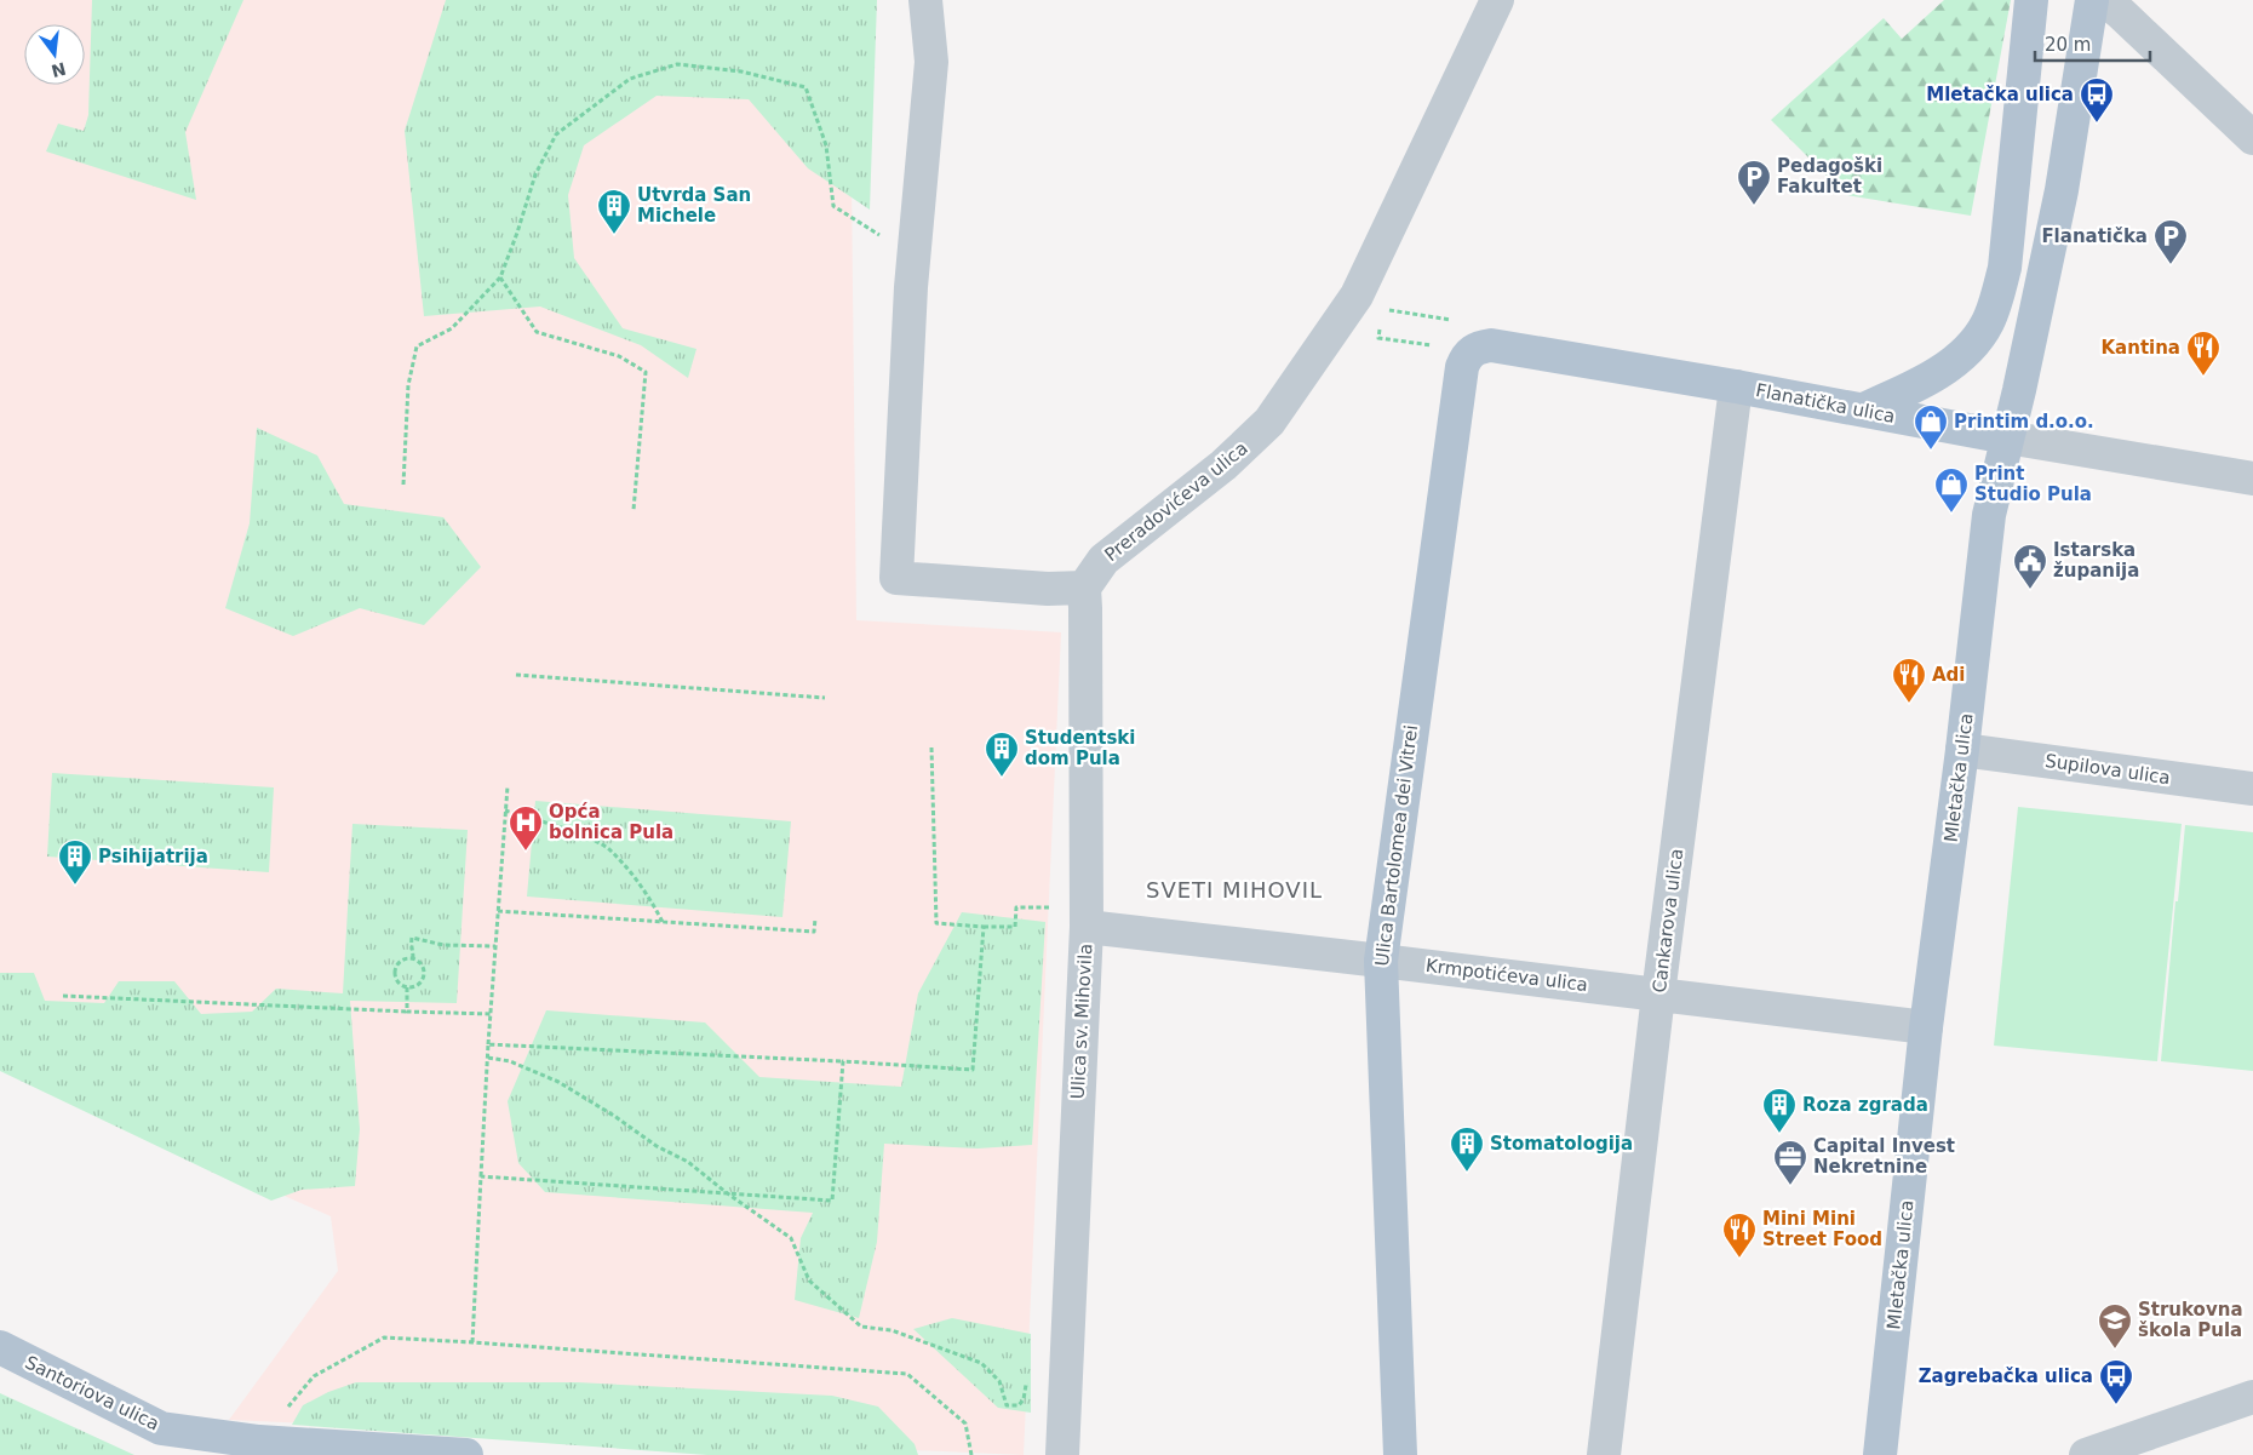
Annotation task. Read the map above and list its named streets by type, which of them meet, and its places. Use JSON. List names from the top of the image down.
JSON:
{
  "streets": {
    "main road": [
      "Flanatička ulica",
      "Mletačka ulica",
      "Ulica Bartolomea dei Vitrei",
      "Santoriova ulica"
    ],
    "street": [
      "Preradovićeva ulica",
      "Supilova ulica",
      "Cankarova ulica",
      "Krmpotićeva ulica",
      "Ulica sv. Mihovila"
    ]
  },
  "crossings": [
    ["Flanatička ulica", "Mletačka ulica"],
    ["Flanatička ulica", "Ulica Bartolomea dei Vitrei"],
    ["Flanatička ulica", "Cankarova ulica"],
    ["Preradovićeva ulica", "Ulica sv. Mihovila"],
    ["Supilova ulica", "Mletačka ulica"],
    ["Mletačka ulica", "Krmpotićeva ulica"],
    ["Ulica Bartolomea dei Vitrei", "Krmpotićeva ulica"],
    ["Cankarova ulica", "Krmpotićeva ulica"],
    ["Krmpotićeva ulica", "Ulica sv. Mihovila"]
  ],
  "districts": ["SVETI MIHOVIL"],
  "places": {
    "bus stop": ["Mletačka ulica", "Zagrebačka ulica"],
    "parking": ["Pedagoški Fakultet", "Flanatička"],
    "building": [
      "Utvrda San Michele",
      "Studentski dom Pula",
      "Psihijatrija",
      "Roza zgrada",
      "Stomatologija"
    ],
    "restaurant": ["Kantina", "Adi", "Mini Mini Street Food"],
    "shop": ["Printim d.o.o.", "Print Studio Pula"],
    "public building": ["Istarska županija"],
    "hospital": ["Opća bolnica Pula"],
    "office": ["Capital Invest Nekretnine"],
    "school or university": ["Strukovna škola Pula"]
  },
  "scale_bar": "20 m",
  "north": "bottom"
}
